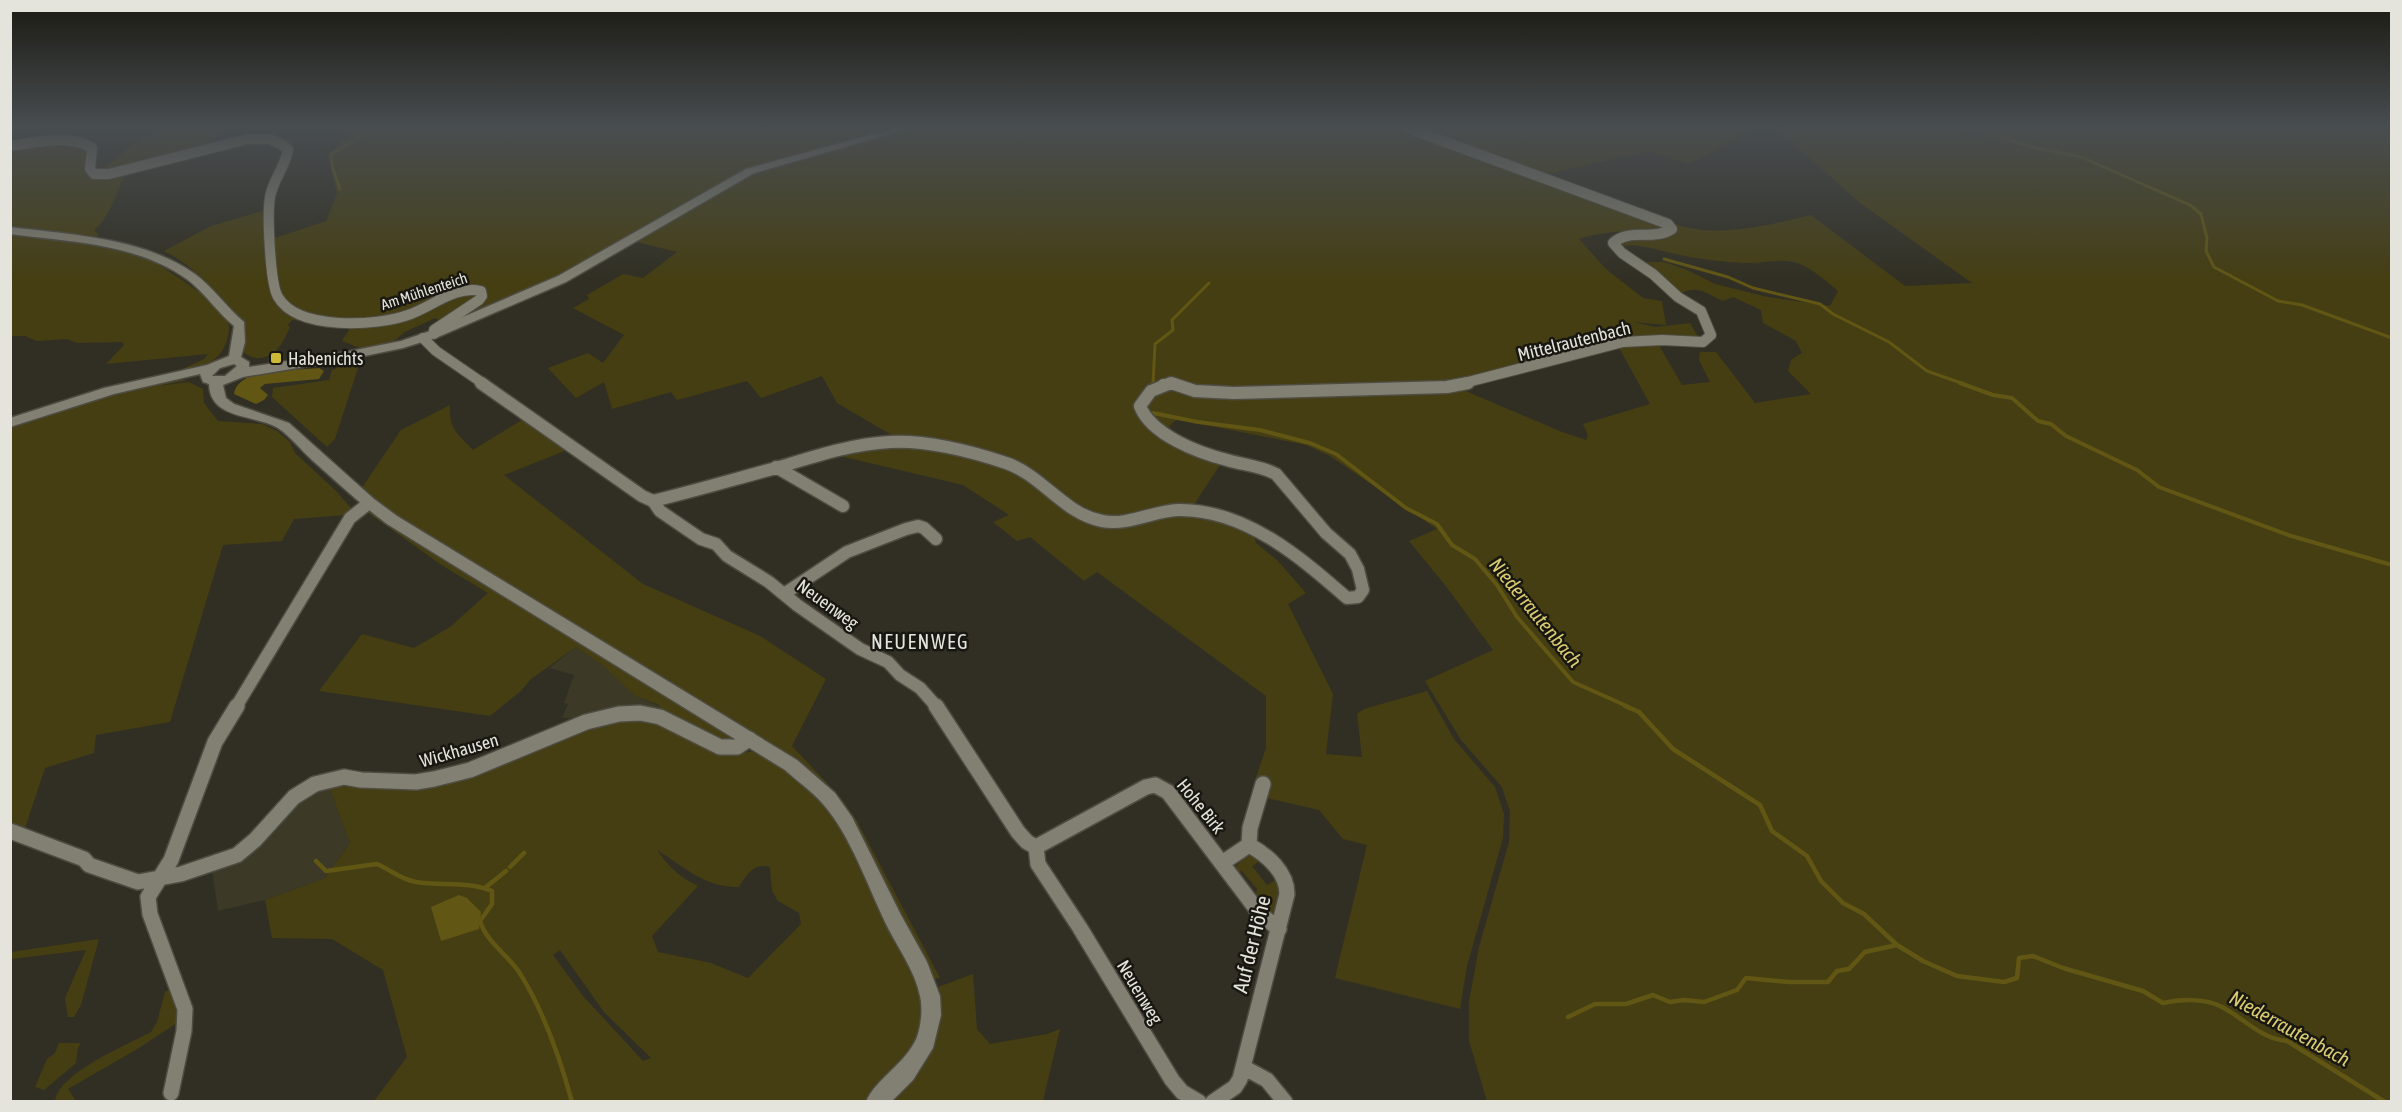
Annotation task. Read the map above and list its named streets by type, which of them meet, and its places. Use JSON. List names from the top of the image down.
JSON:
{
  "streets": {
    "street": [
      "Am Mühlenteich",
      "Mittelrautenbach",
      "Neuenweg",
      "Wickhausen",
      "Hohe Birk",
      "Auf der Höhe"
    ]
  },
  "crossings": [
    ["Am Mühlenteich", "Neuenweg"],
    ["Neuenweg", "Hohe Birk"],
    ["Hohe Birk", "Auf der Höhe"]
  ],
  "districts": ["NEUENWEG"],
  "water": ["Niederrautenbach"],
  "places": {
    "transit": ["Habenichts"]
  }
}
